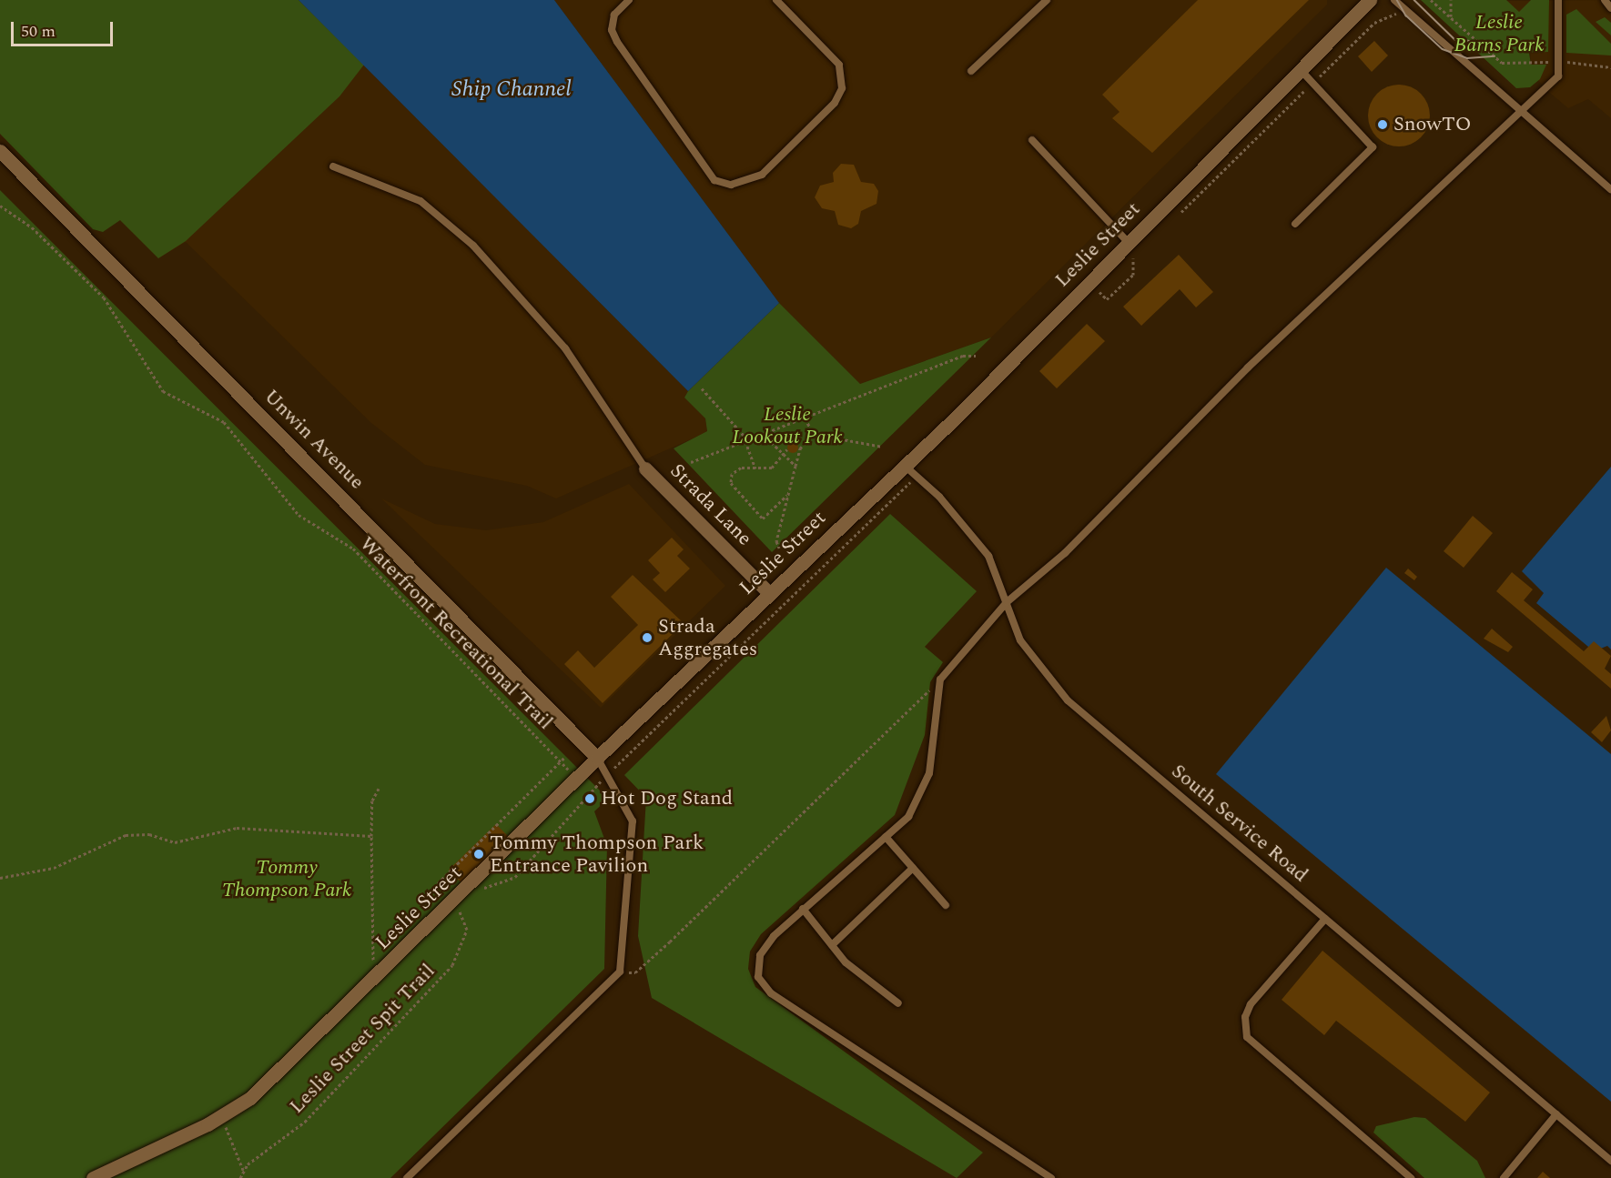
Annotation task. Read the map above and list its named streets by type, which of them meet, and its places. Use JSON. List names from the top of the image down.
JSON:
{
  "streets": {
    "street": ["Leslie Street", "Unwin Avenue", "Strada Lane"],
    "lane": ["South Service Road"],
    "path": ["Waterfront Recreational Trail", "Leslie Street Spit Trail"]
  },
  "crossings": [
    ["Leslie Street", "Unwin Avenue"],
    ["Leslie Street", "Strada Lane"],
    ["Leslie Street", "South Service Road"],
    ["Leslie Street", "Leslie Street Spit Trail"]
  ],
  "water": ["Ship Channel"],
  "parks": ["Leslie Barns Park", "Leslie Lookout Park", "Tommy Thompson Park"],
  "places": [
    "SnowTO",
    "Strada Aggregates",
    "Hot Dog Stand",
    "Tommy Thompson Park Entrance Pavilion"
  ],
  "scale_bar": "50 m"
}
